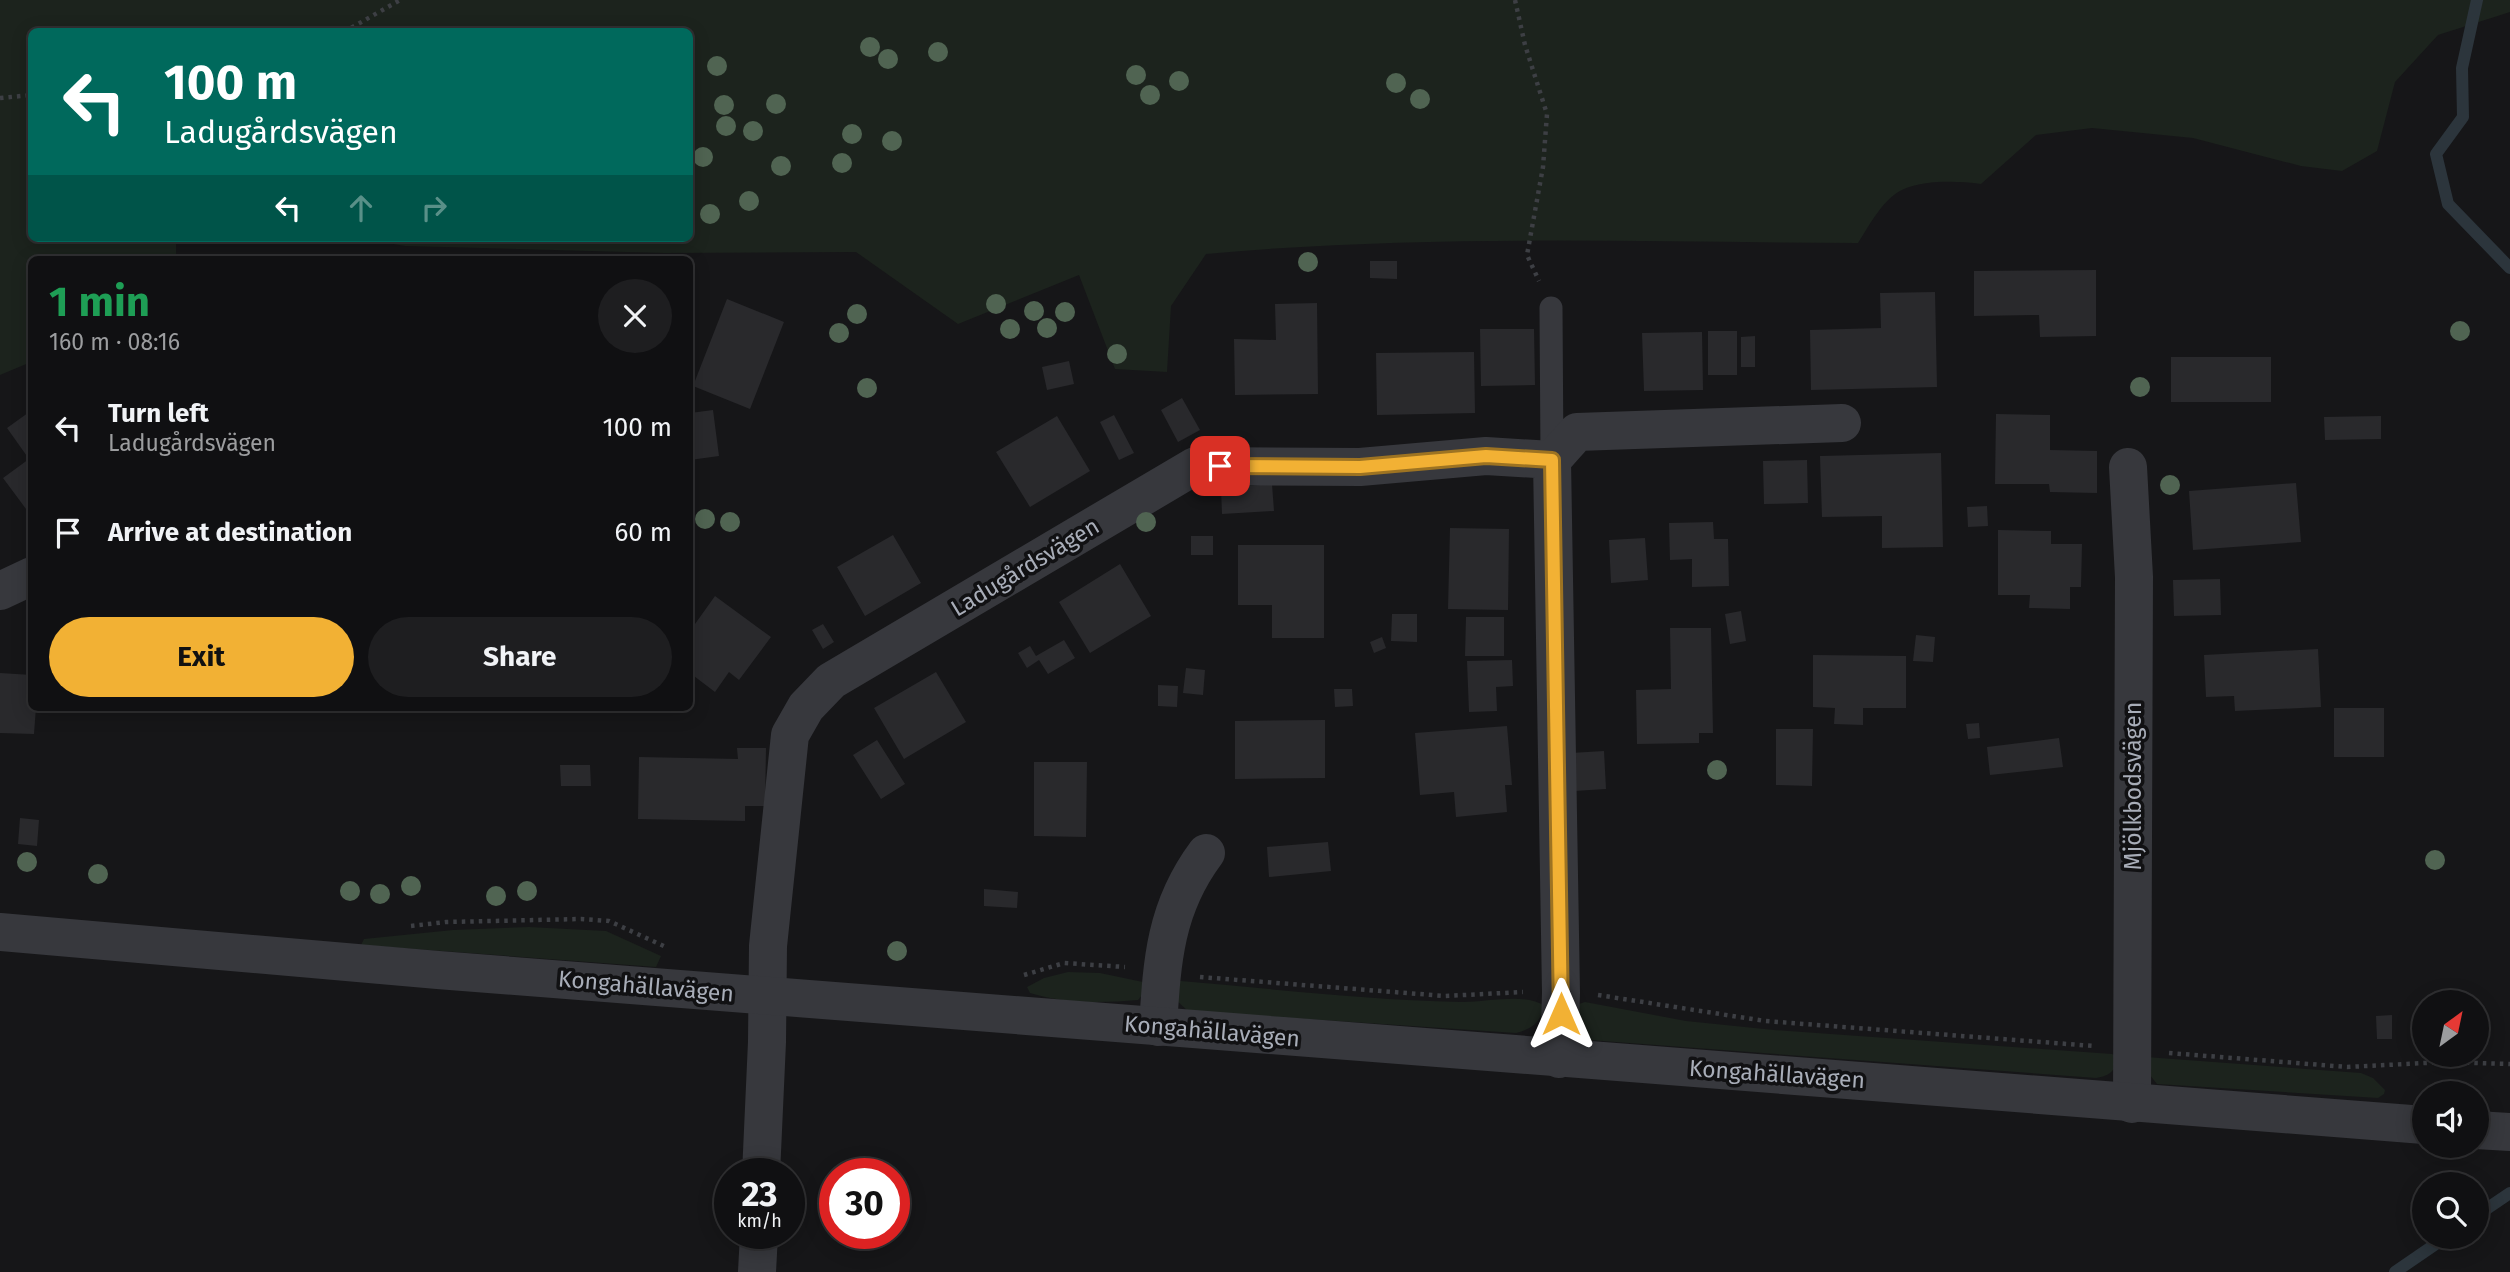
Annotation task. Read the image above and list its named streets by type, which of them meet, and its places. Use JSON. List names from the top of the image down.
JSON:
{
  "streets": {
    "street": ["Ladugårdsvägen", "Mjölkbodsvägen", "Kongahällavägen"]
  },
  "crossings": [
    ["Ladugårdsvägen", "Kongahällavägen"],
    ["Mjölkbodsvägen", "Kongahällavägen"]
  ],
  "north": "top right",
  "page": {
    "turn": ["100 m", "Ladugårdsvägen"],
    "heading": ["1 min", "160 m · 08:16"],
    "list": [
      {
        "name": "Turn left",
        "note": "Ladugårdsvägen",
        "value": "100 m"
      },
      {
        "name": "Arrive at destination",
        "value": "60 m"
      }
    ],
    "buttons": ["Exit", "Share"],
    "speed": "23 km/h",
    "limit": "30"
  }
}
